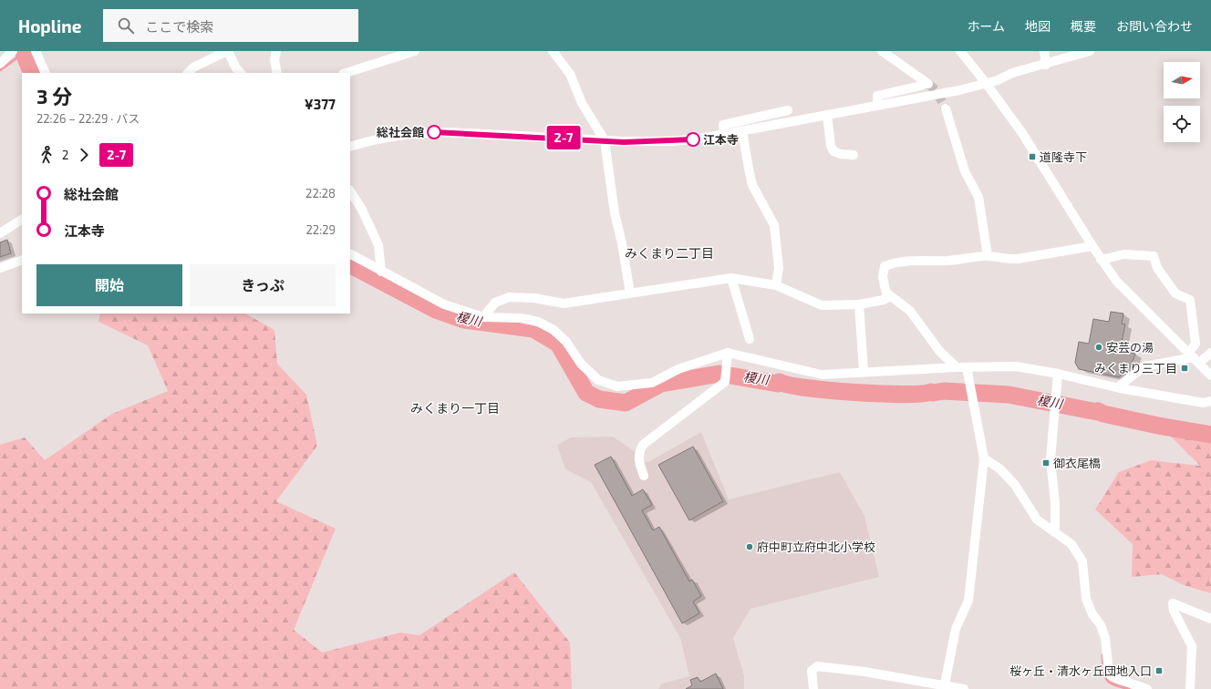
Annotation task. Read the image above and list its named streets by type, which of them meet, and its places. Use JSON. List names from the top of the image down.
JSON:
{
  "districts": ["みくまり二丁目", "みくまり一丁目"],
  "water": ["榎川"],
  "places": {
    "other": [
      "総社会館",
      "江本寺",
      "安芸の湯",
      "府中町立府中北小学校"
    ],
    "transit": [
      "道隆寺下",
      "みくまり三丁目",
      "御衣尾橋",
      "桜ヶ丘・清水ヶ丘団地入口"
    ]
  },
  "lines": ["bus line 2-7"],
  "north": "right",
  "page": {
    "header": "Hopline",
    "search": "ここで検索",
    "nav": [
      "ホーム",
      "地図",
      "概要",
      "お問い合わせ"
    ],
    "on_map": "2-7",
    "heading": ["3 分", "22:26 – 22:29 · バス", "¥377"],
    "legs": ["2", "2-7"],
    "list": [
      {
        "name": "総社会館",
        "value": "22:28"
      },
      {
        "name": "江本寺",
        "value": "22:29"
      }
    ],
    "buttons": ["開始", "きっぷ"]
  }
}
